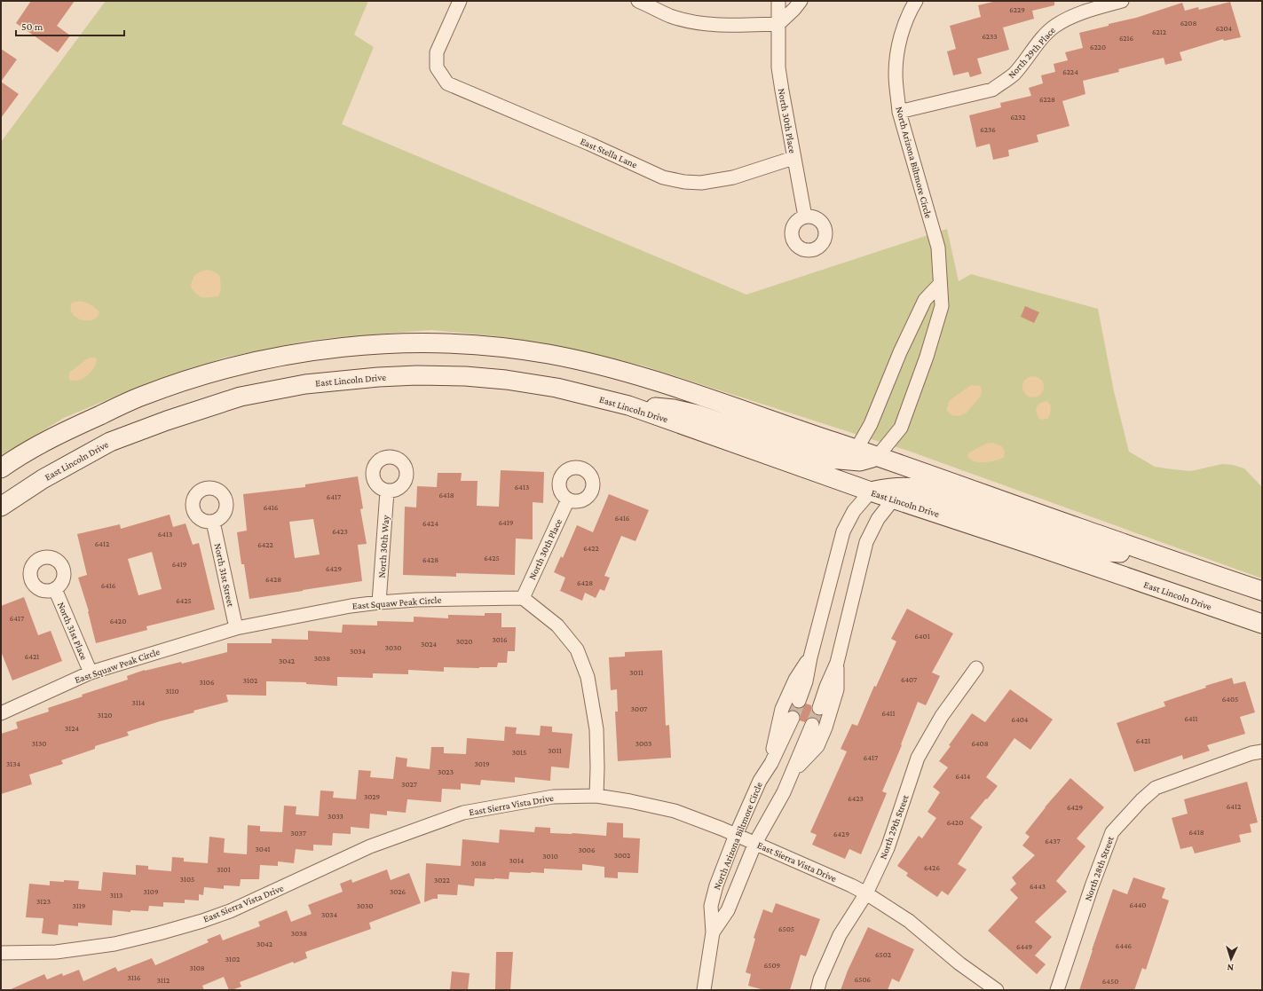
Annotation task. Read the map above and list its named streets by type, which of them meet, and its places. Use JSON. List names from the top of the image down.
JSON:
{
  "streets": {
    "main road": ["East Lincoln Drive"],
    "street": [
      "North 29th Place",
      "North 30th Place",
      "East Stella Lane",
      "North Arizona Biltmore Circle",
      "North 30th Way",
      "North 31st Street",
      "East Squaw Peak Circle",
      "North 31st Place",
      "East Sierra Vista Drive",
      "North 29th Street",
      "North 28th Street"
    ]
  },
  "crossings": [
    ["North 29th Place", "North Arizona Biltmore Circle"],
    ["North 30th Place", "East Stella Lane"],
    ["North 30th Place", "East Squaw Peak Circle"],
    ["North Arizona Biltmore Circle", "East Lincoln Drive"],
    ["North Arizona Biltmore Circle", "East Sierra Vista Drive"],
    ["North 30th Way", "East Squaw Peak Circle"],
    ["North 31st Street", "East Squaw Peak Circle"],
    ["East Squaw Peak Circle", "North 31st Place"],
    ["East Sierra Vista Drive", "North 29th Street"]
  ],
  "house_numbers": [
    "6229",
    "6208",
    "6204",
    "6212",
    "6233",
    "6216",
    "6220",
    "6224",
    "6228",
    "6232",
    "6236",
    "6413",
    "6418",
    "6417",
    "6416",
    "6416",
    "6419",
    "6424",
    "6423",
    "6413",
    "6412",
    "6422",
    "6422",
    "6425",
    "6428",
    "6419",
    "6429",
    "6428",
    "6428",
    "6416",
    "6425",
    "6417",
    "6420",
    "6401",
    "3016",
    "3020",
    "3024",
    "3030",
    "3034",
    "6421",
    "3038",
    "3042",
    "3011",
    "6407",
    "3102",
    "3106",
    "3110",
    "6405",
    "3114",
    "3007",
    "6411",
    "3120",
    "6411",
    "6404",
    "3124",
    "6421",
    "3130",
    "3003",
    "6408",
    "3011",
    "3015",
    "6417",
    "3134",
    "3019",
    "3023",
    "6414",
    "3027",
    "3029",
    "6423",
    "6412",
    "6429",
    "3033",
    "6420",
    "6418",
    "3037",
    "6429",
    "6437",
    "3041",
    "3006",
    "3002",
    "3010",
    "3014",
    "3018",
    "6426",
    "3101",
    "3105",
    "3022",
    "6443",
    "3109",
    "3026",
    "3113",
    "3123",
    "6440",
    "3119",
    "3030",
    "3034",
    "6505",
    "3038",
    "3042",
    "6446",
    "6449",
    "6502",
    "3102",
    "6509",
    "3108",
    "3116",
    "6506",
    "3112",
    "6450"
  ],
  "scale_bar": "50 m",
  "north": "bottom"
}
